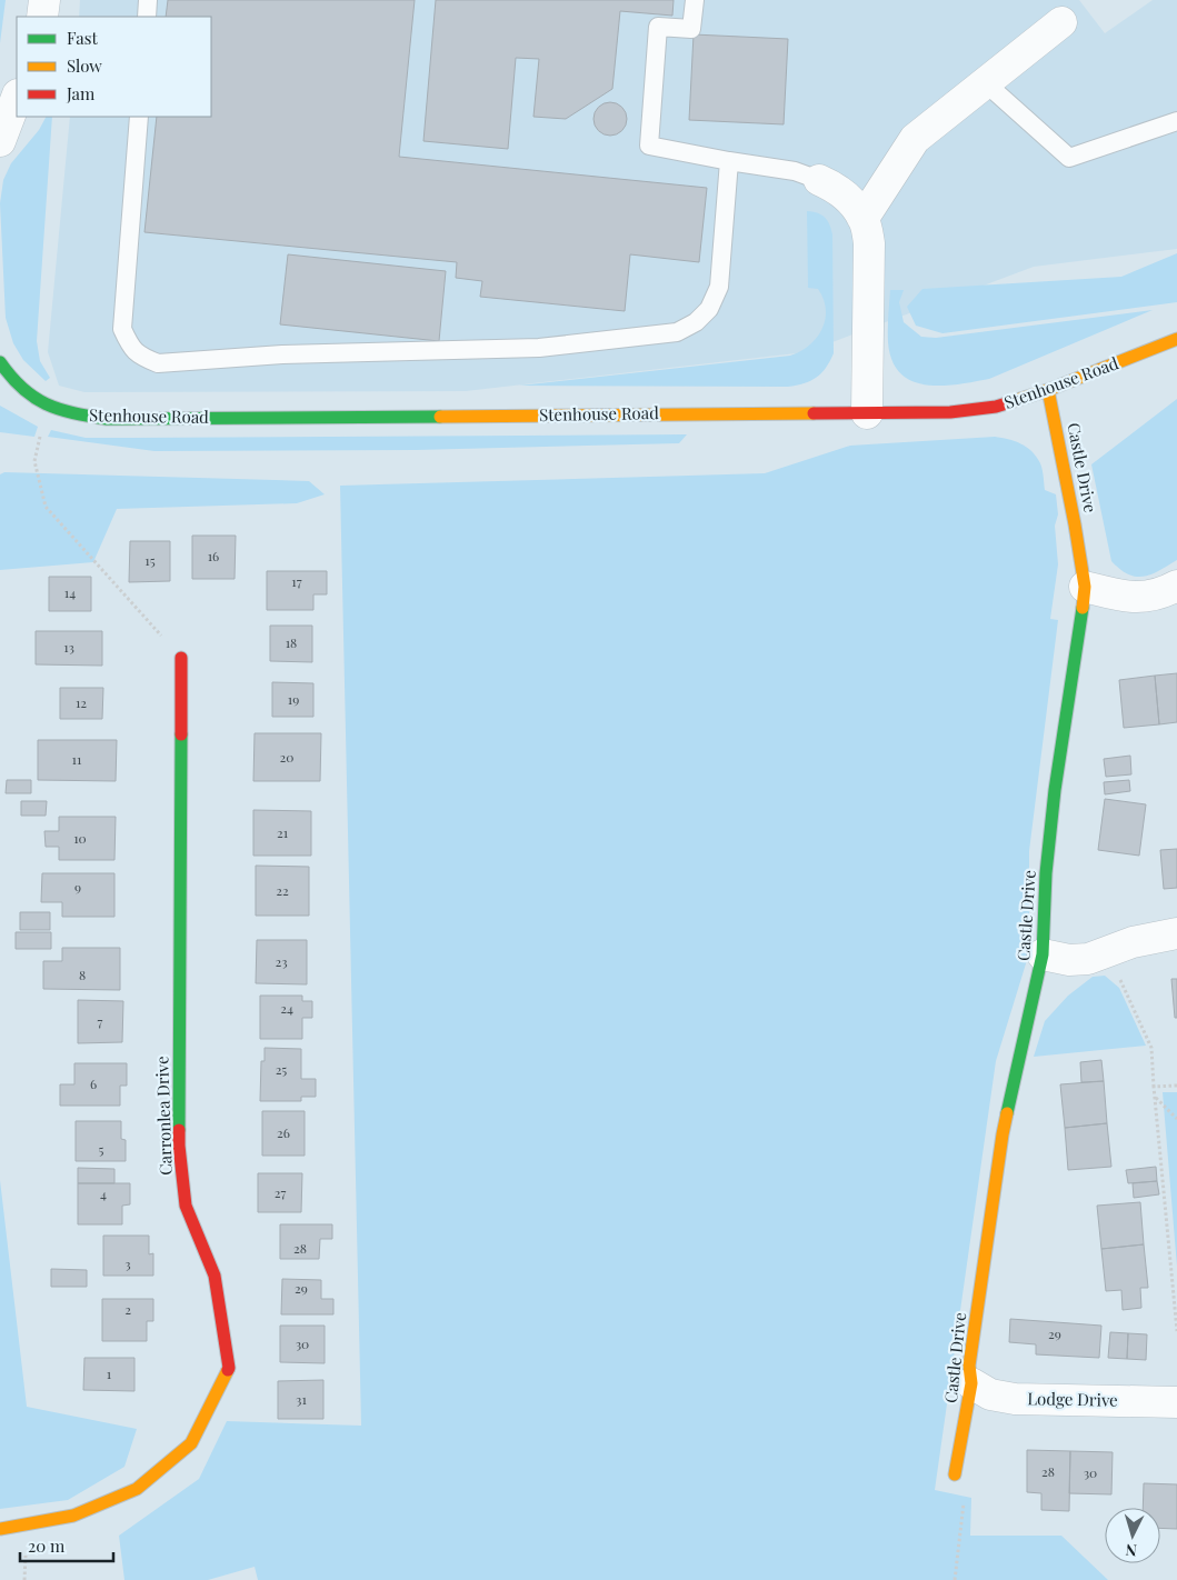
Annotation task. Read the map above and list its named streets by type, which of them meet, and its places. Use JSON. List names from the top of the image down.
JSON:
{
  "streets": {
    "street": [
      "Stenhouse Road",
      "Castle Drive",
      "Carronlea Drive",
      "Lodge Drive"
    ]
  },
  "crossings": [
    ["Stenhouse Road", "Castle Drive"],
    ["Castle Drive", "Lodge Drive"]
  ],
  "house_numbers": [
    "16",
    "15",
    "17",
    "14",
    "18",
    "13",
    "19",
    "12",
    "20",
    "11",
    "21",
    "10",
    "9",
    "22",
    "23",
    "8",
    "24",
    "7",
    "25",
    "6",
    "26",
    "5",
    "27",
    "4",
    "28",
    "3",
    "29",
    "2",
    "29",
    "30",
    "1",
    "31",
    "28",
    "30"
  ],
  "legend": ["Fast", "Slow", "Jam"],
  "scale_bar": "20 m",
  "north": "bottom"
}
